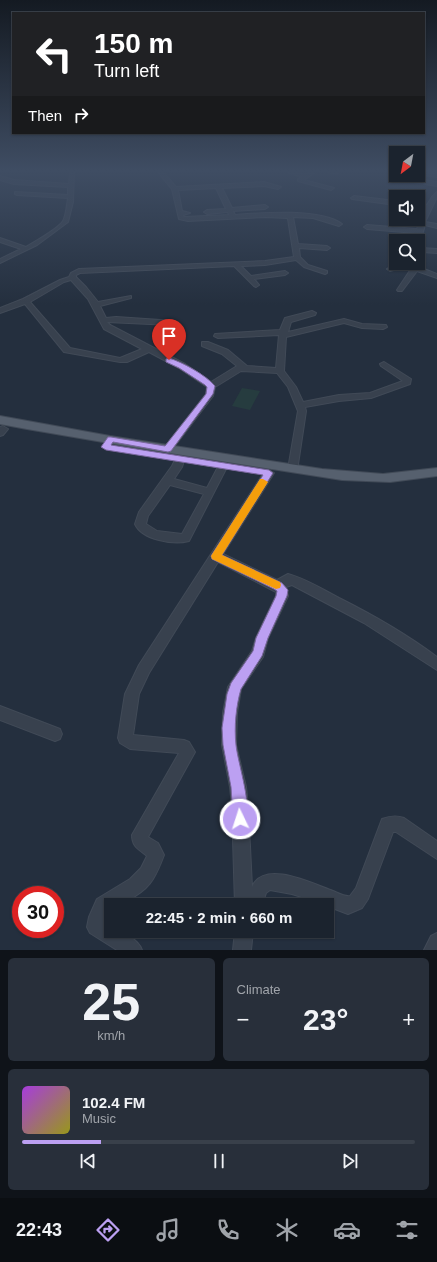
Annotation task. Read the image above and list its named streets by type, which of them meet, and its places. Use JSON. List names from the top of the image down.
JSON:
{
  "north": "bottom left",
  "page": {
    "turn": ["150 m", "Turn left"],
    "then": "Then",
    "limit": "30",
    "trip": "22:45 · 2 min · 660 m",
    "tile": [
      ["25", "km/h"],
      "Climate"
    ],
    "heat": ["−", "23°", "+"],
    "song": ["102.4 FM", "Music"],
    "tabs": "22:43"
  }
}
